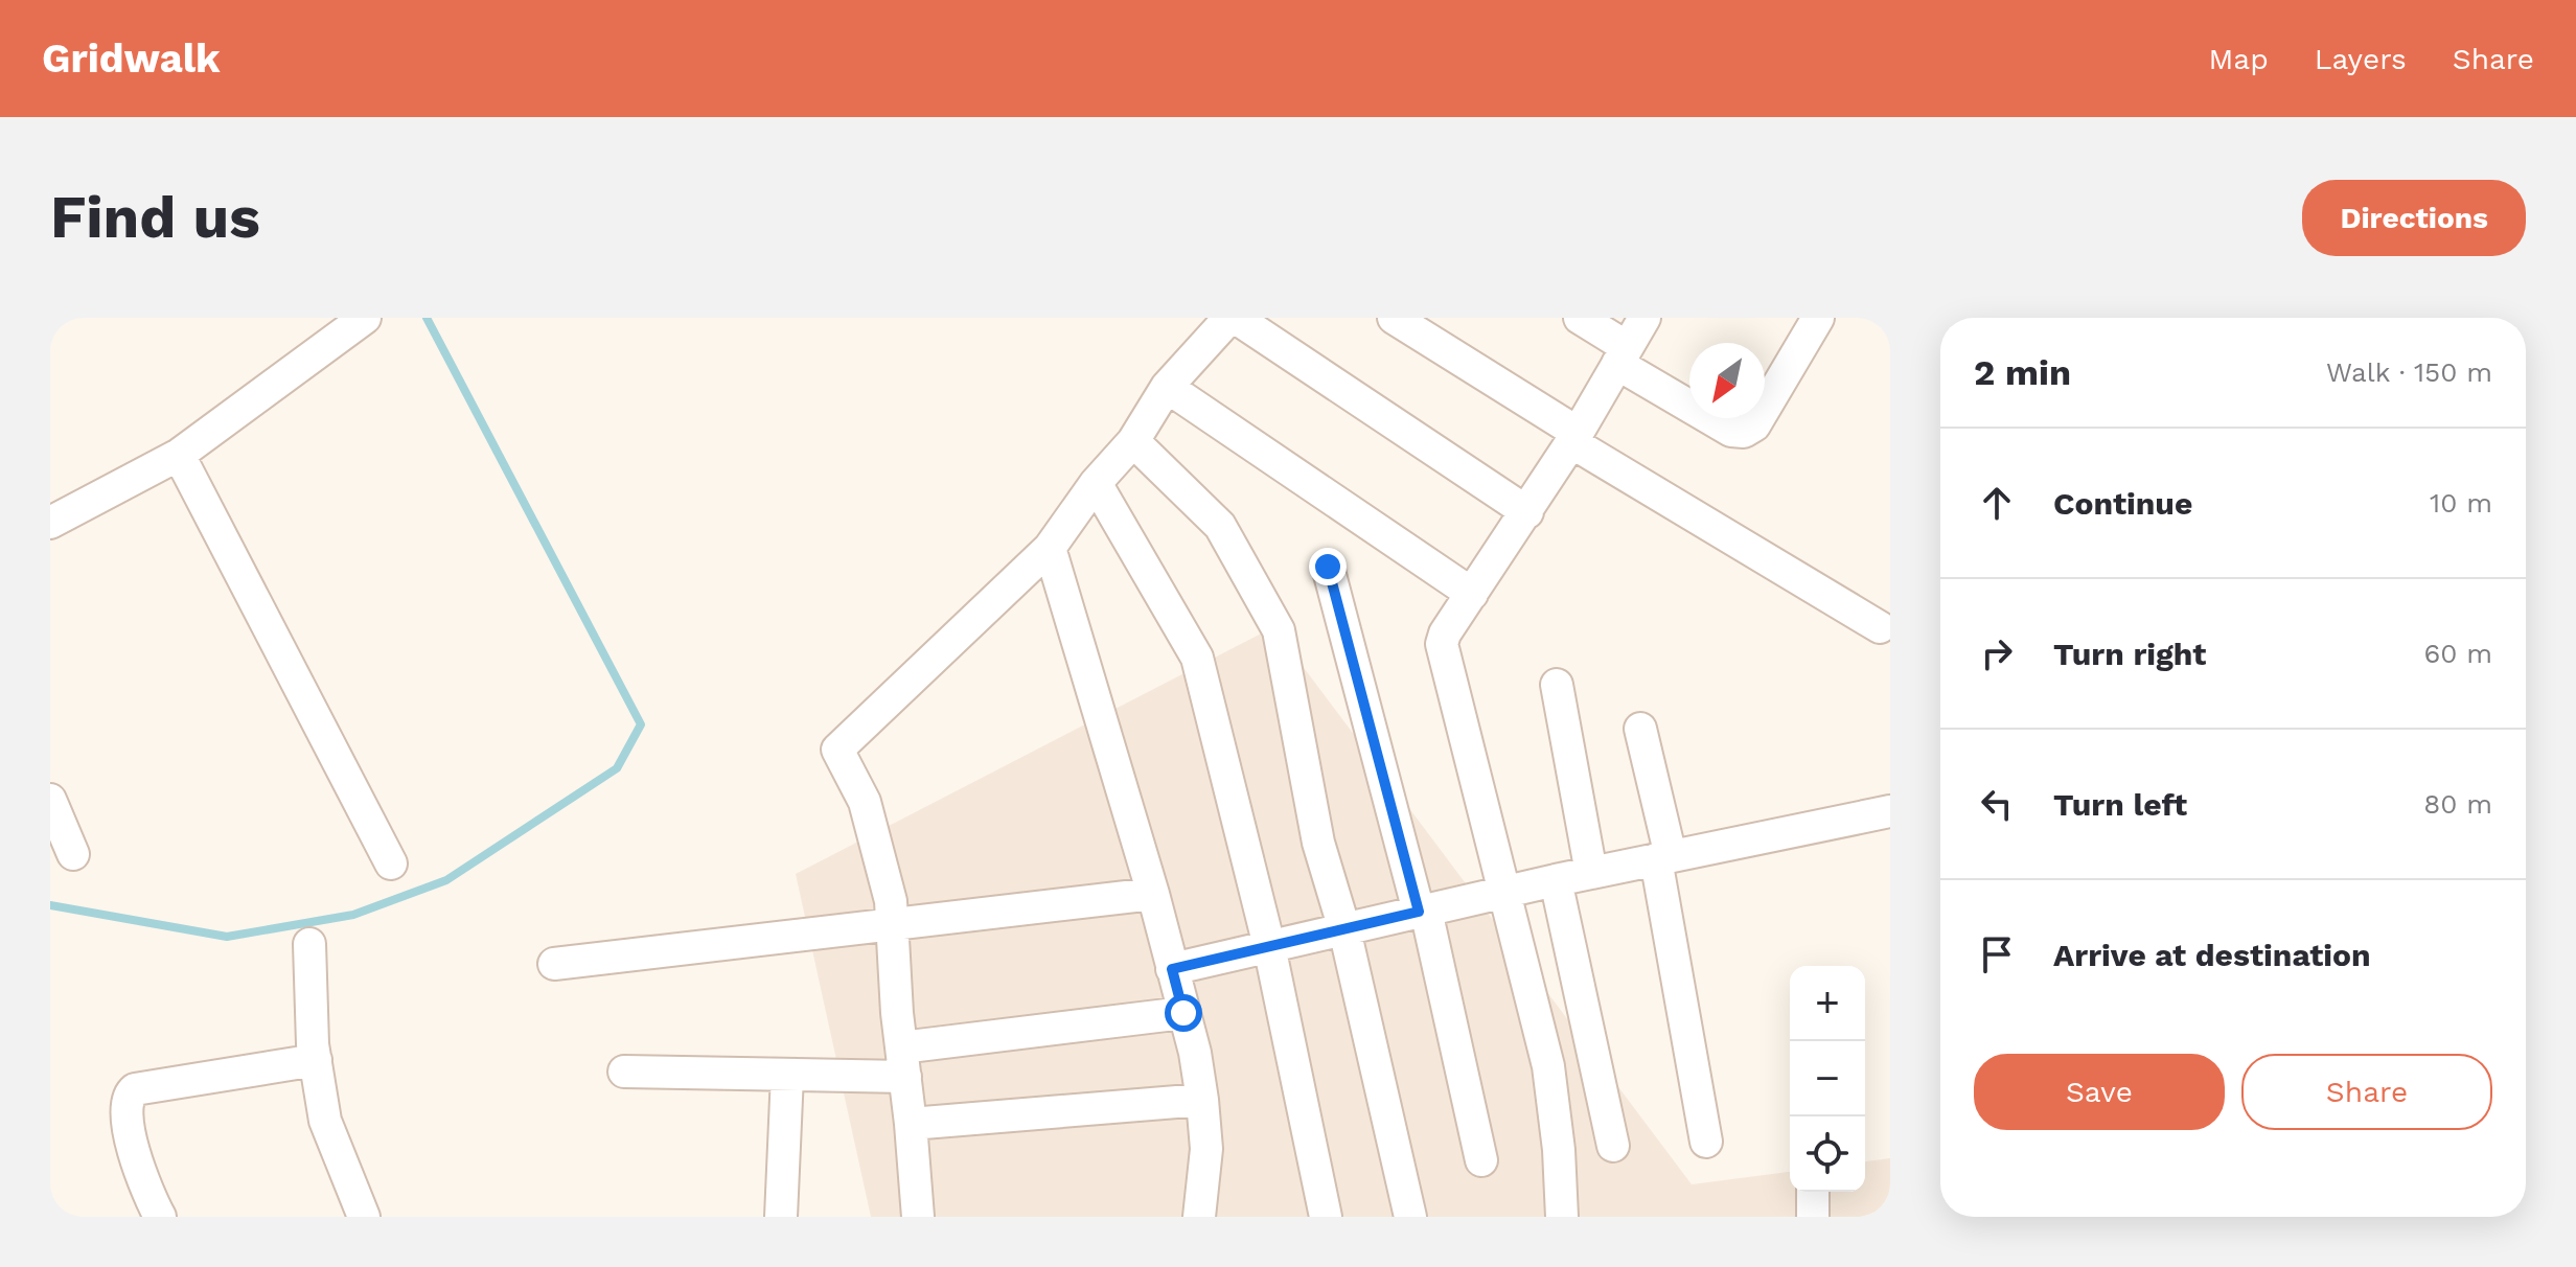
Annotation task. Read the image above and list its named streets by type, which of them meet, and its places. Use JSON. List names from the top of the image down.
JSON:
{
  "north": "bottom left",
  "page": {
    "header": "Gridwalk",
    "nav": ["Map", "Layers", "Share"],
    "buttons": [
      "Directions",
      ["Save", "Share"]
    ],
    "title": "Find us",
    "heading": ["2 min", "Walk · 150 m"],
    "list": [
      ["Continue", "10 m"],
      ["Turn right", "60 m"],
      ["Turn left", "80 m"],
      "Arrive at destination"
    ],
    "map_buttons": ["+", "−"]
  }
}
